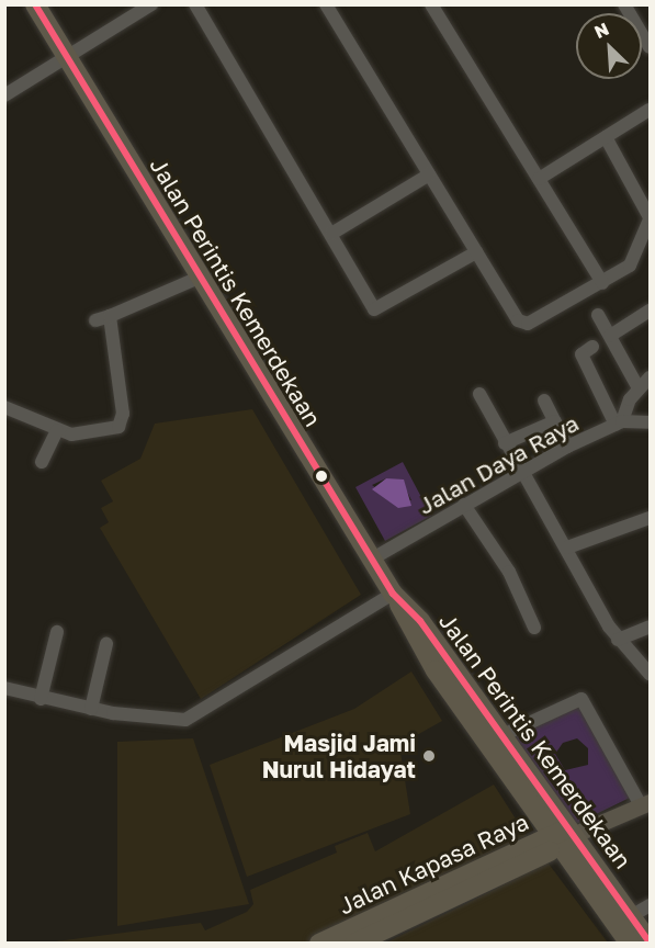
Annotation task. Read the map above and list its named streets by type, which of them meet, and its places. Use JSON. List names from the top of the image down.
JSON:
{
  "streets": {
    "highway": ["Jalan Perintis Kemerdekaan", "Jalan Kapasa Raya"],
    "street": ["Jalan Daya Raya"]
  },
  "crossings": [
    ["Jalan Perintis Kemerdekaan", "Jalan Daya Raya"],
    ["Jalan Perintis Kemerdekaan", "Jalan Kapasa Raya"]
  ],
  "places": ["Masjid Jami Nurul Hidayat"],
  "north": "top left"
}
